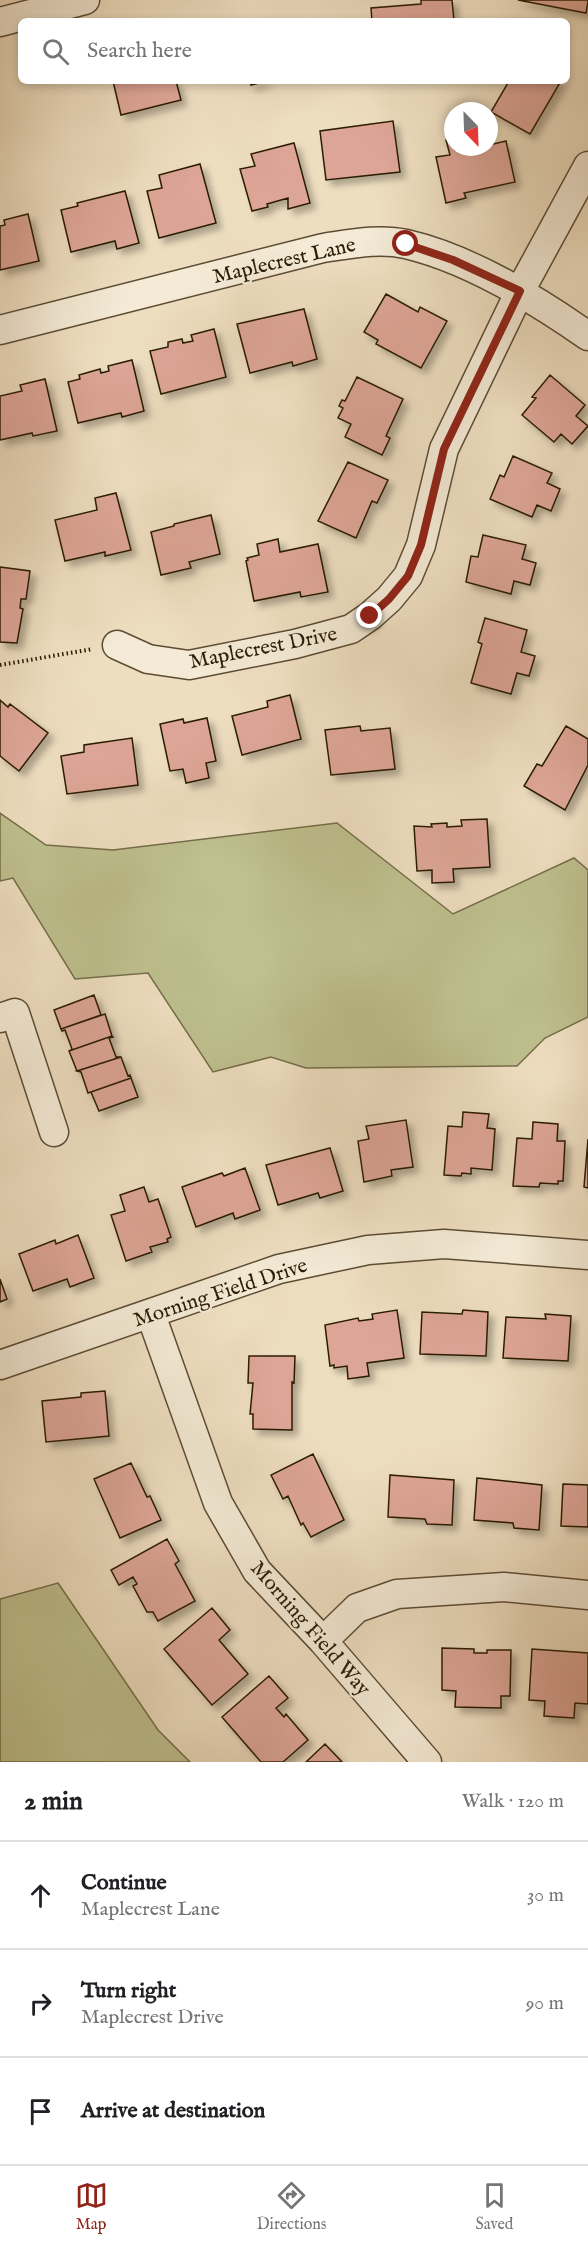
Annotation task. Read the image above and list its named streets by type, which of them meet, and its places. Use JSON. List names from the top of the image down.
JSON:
{
  "streets": {
    "street": [
      "Maplecrest Lane",
      "Maplecrest Drive",
      "Morning Field Drive",
      "Morning Field Way"
    ]
  },
  "crossings": [
    ["Maplecrest Lane", "Maplecrest Drive"],
    ["Morning Field Drive", "Morning Field Way"]
  ],
  "north": "bottom right",
  "page": {
    "search": "Search here",
    "heading": ["2 min", "Walk · 120 m"],
    "list": [
      ["Continue", "Maplecrest Lane", "30 m"],
      ["Turn right", "Maplecrest Drive", "90 m"],
      "Arrive at destination"
    ],
    "nav": ["Map", "Directions", "Saved"]
  }
}
